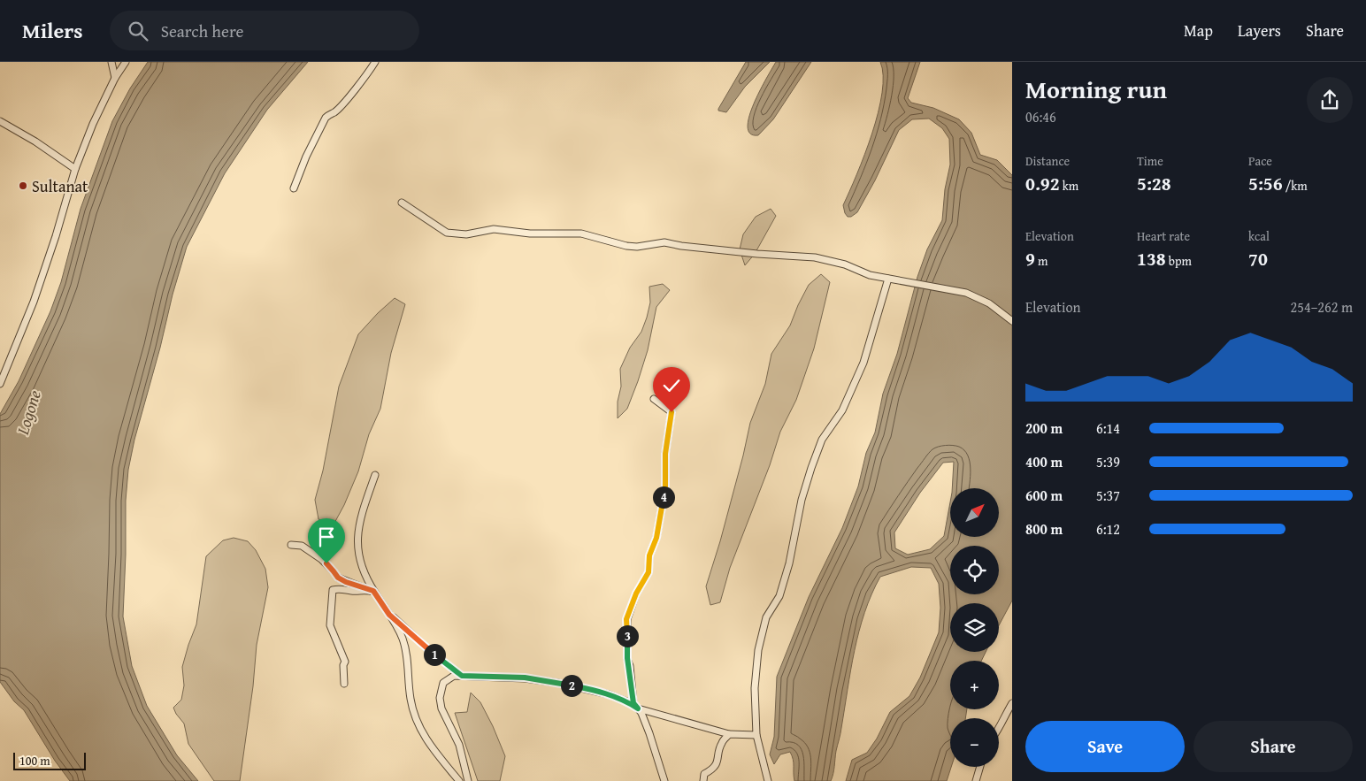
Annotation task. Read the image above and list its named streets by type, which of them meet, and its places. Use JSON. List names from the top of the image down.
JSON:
{
  "water": ["Logone"],
  "places": ["Sultanat"],
  "scale_bar": "100 m",
  "north": "top right",
  "page": {
    "header": "Milers",
    "search": "Search here",
    "nav": ["Map", "Layers", "Share"],
    "heading": ["Morning run", "06:46"],
    "stats": [
      ["Distance", "0.92 km"],
      ["Time", "5:28"],
      ["Pace", "5:56 /km"],
      ["Elevation", "9 m"],
      ["Heart rate", "138 bpm"],
      ["kcal", "70"]
    ],
    "chart": ["Elevation", "254–262 m"],
    "list": [
      {
        "name": "200 m",
        "note": "6:14"
      },
      {
        "name": "400 m",
        "note": "5:39"
      },
      {
        "name": "600 m",
        "note": "5:37"
      },
      {
        "name": "800 m",
        "note": "6:12"
      }
    ],
    "pins": [
      "4",
      "3",
      "1",
      "2"
    ],
    "map_buttons": ["+", "−"],
    "buttons": ["Save", "Share"],
    "scale": "100 m"
  }
}
